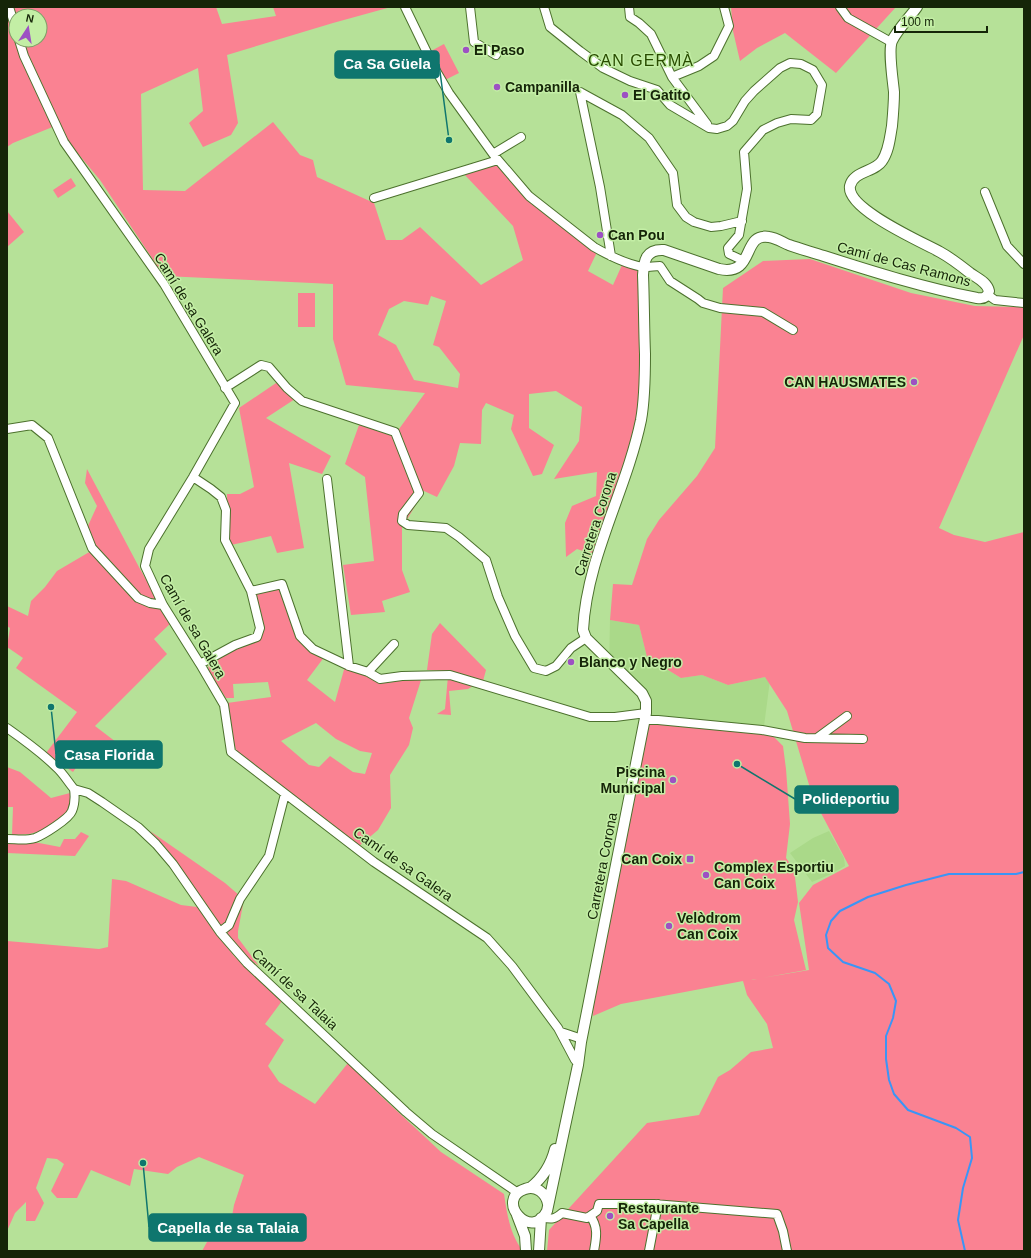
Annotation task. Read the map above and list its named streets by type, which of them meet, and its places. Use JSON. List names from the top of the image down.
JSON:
{
  "streets": {
    "main road": ["Camí de Cas Ramons", "Carretera Corona"],
    "street": ["Camí de sa Galera", "Camí de sa Talaia"]
  },
  "crossings": [
    ["Camí de sa Galera", "Carretera Corona"],
    ["Carretera Corona", "Camí de sa Talaia"]
  ],
  "districts": ["CAN GERMÀ"],
  "places": {
    "other": [
      "El Paso",
      "Campanilla",
      "El Gatito",
      "Ca Sa Güela",
      "Can Pou",
      "CAN HAUSMATES",
      "Blanco y Negro",
      "Casa Florida",
      "Polideportiu",
      "Piscina Municipal",
      "Complex Esportiu Can Coix",
      "Velòdrom Can Coix",
      "Capella de sa Talaia",
      "Restaurante Sa Capella"
    ],
    "transit": ["Can Coix"]
  },
  "scale_bar": "100 m",
  "north": "top"
}
